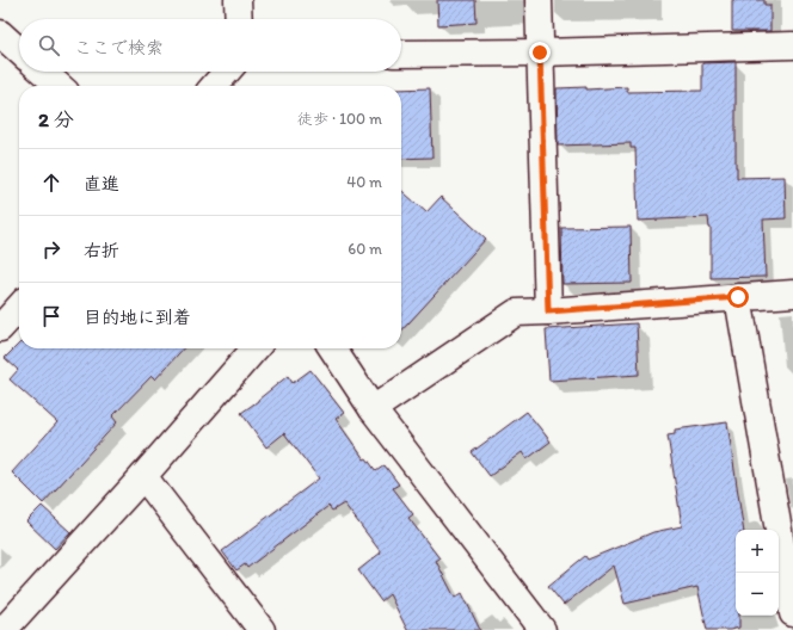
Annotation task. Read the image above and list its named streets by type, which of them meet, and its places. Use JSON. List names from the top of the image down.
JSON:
{
  "page": {
    "search": "ここで検索",
    "heading": ["2 分", "徒歩 · 100 m"],
    "list": [
      ["直進", "40 m"],
      ["右折", "60 m"],
      "目的地に到着"
    ],
    "map_buttons": ["+", "−"]
  }
}
